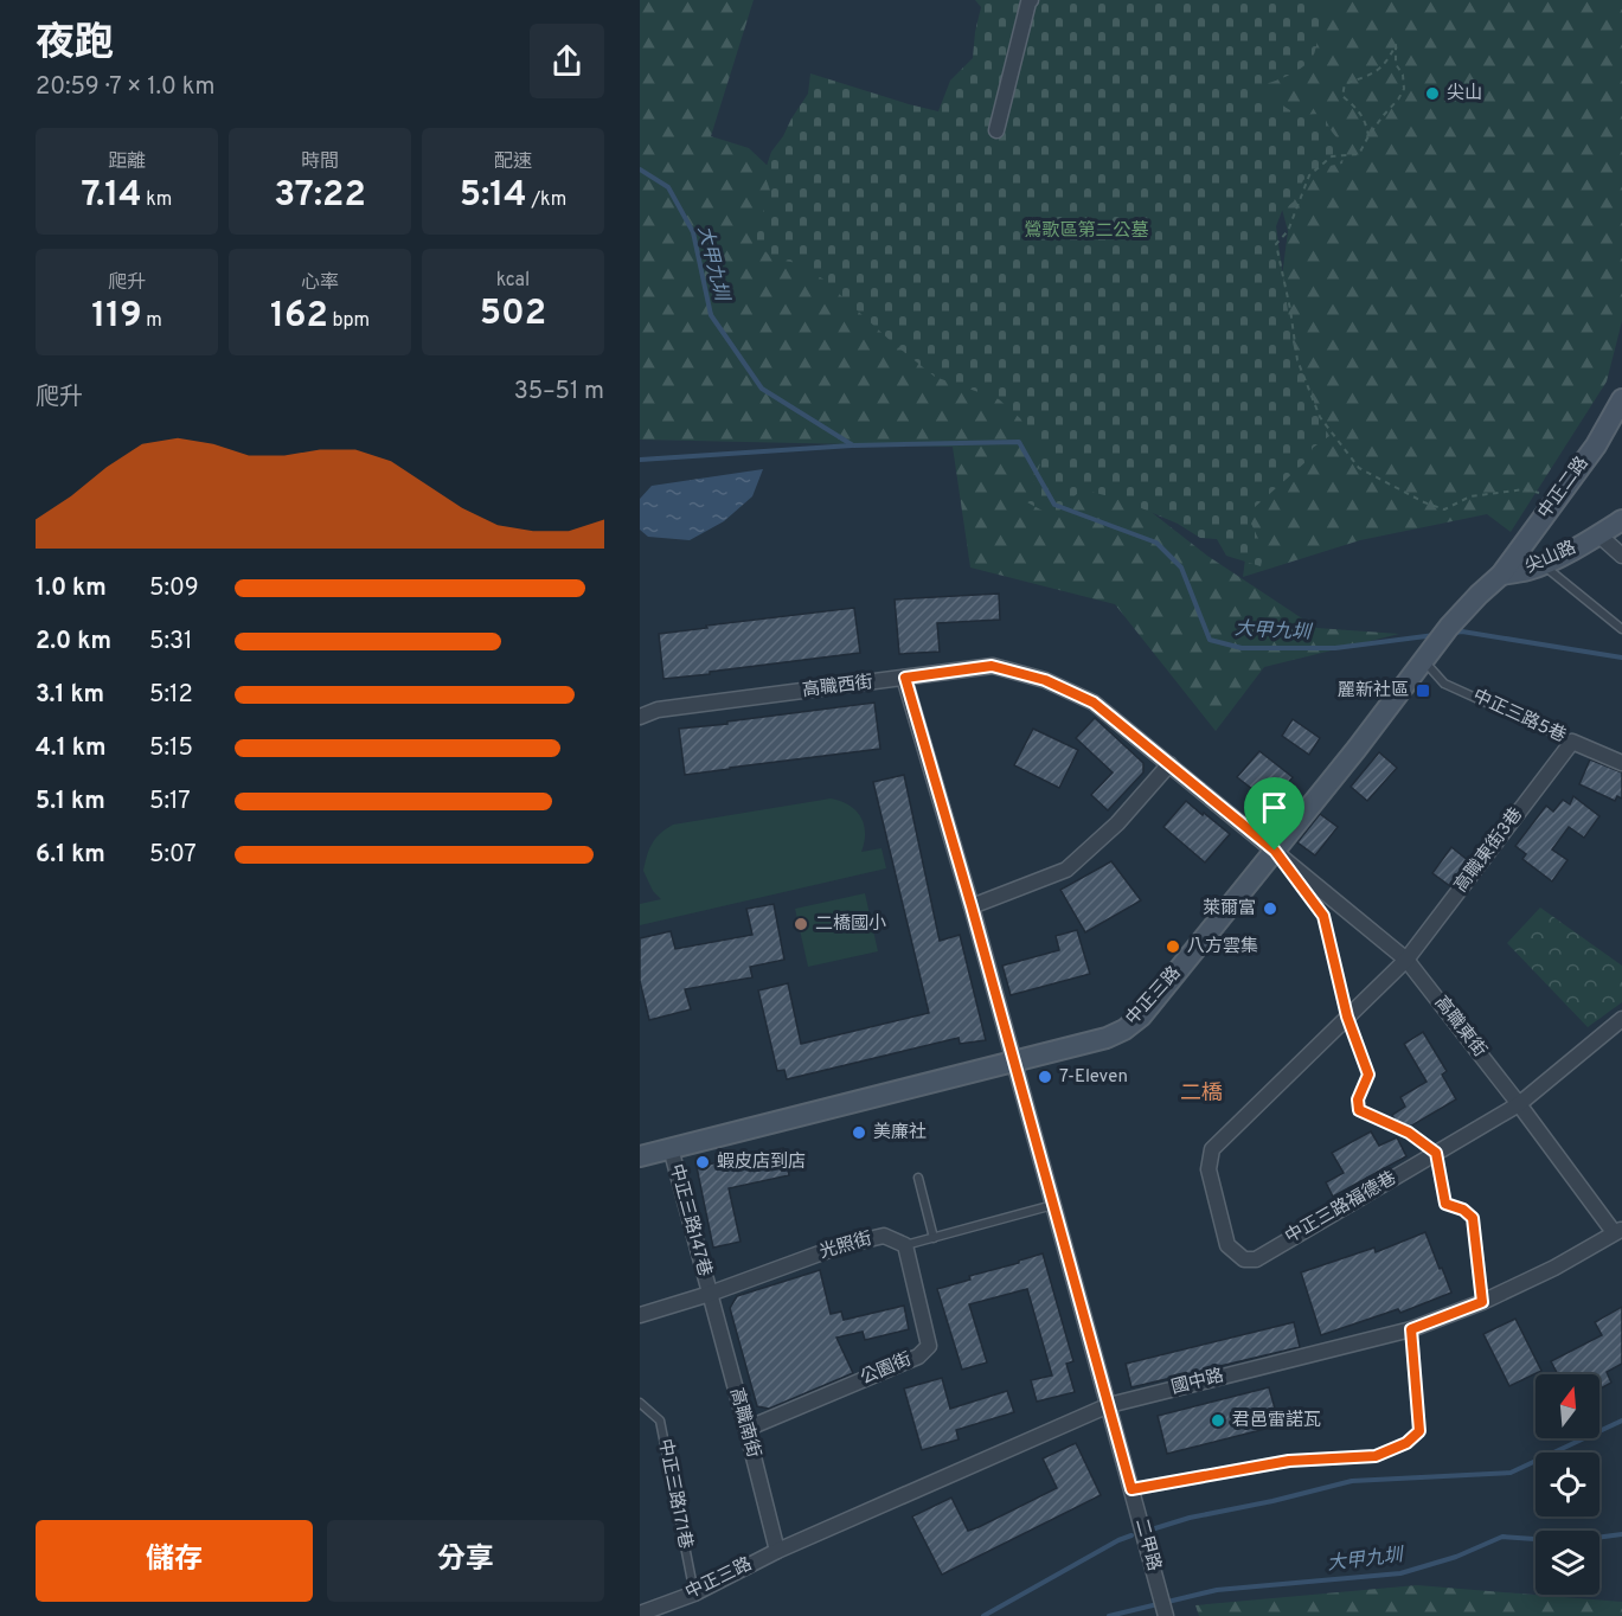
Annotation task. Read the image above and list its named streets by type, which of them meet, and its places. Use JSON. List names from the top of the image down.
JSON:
{
  "streets": {
    "street": [
      "中正二路",
      "尖山路",
      "高職西街",
      "中正三路5巷",
      "高職東街3巷",
      "中正三路",
      "高職東街",
      "中正三路福德巷",
      "中正三路147巷",
      "光照街",
      "公園街",
      "國中路",
      "高職南街",
      "二甲路"
    ],
    "lane": ["中正三路171巷"]
  },
  "crossings": [
    ["中正二路", "尖山路"],
    ["中正二路", "中正三路"],
    ["尖山路", "中正三路"],
    ["高職西街", "中正三路"],
    ["高職西街", "高職東街"],
    ["高職西街", "二甲路"],
    ["中正三路5巷", "高職東街3巷"],
    ["中正三路5巷", "中正三路"],
    ["高職東街3巷", "高職東街"],
    ["高職東街3巷", "中正三路福德巷"],
    ["中正三路", "高職東街"],
    ["中正三路", "中正三路147巷"],
    ["中正三路", "國中路"],
    ["中正三路", "高職南街"],
    ["中正三路", "中正三路171巷"],
    ["中正三路", "二甲路"],
    ["高職東街", "中正三路福德巷"],
    ["高職東街", "國中路"],
    ["中正三路147巷", "光照街"],
    ["中正三路147巷", "高職南街"],
    ["光照街", "公園街"],
    ["光照街", "高職南街"],
    ["光照街", "二甲路"],
    ["公園街", "高職南街"],
    ["國中路", "高職南街"],
    ["國中路", "二甲路"]
  ],
  "districts": ["二橋"],
  "water": ["大甲九圳"],
  "parks": ["鶯歌區第二公墓"],
  "places": {
    "other": [
      "尖山",
      "萊爾富",
      "二橋國小",
      "八方雲集",
      "7-Eleven",
      "美廉社",
      "蝦皮店到店",
      "君邑雷諾瓦"
    ],
    "transit": ["麗新社區"]
  },
  "north": "top",
  "page": {
    "heading": ["夜跑", "20:59 · 7 × 1.0 km"],
    "stats": [
      ["距離", "7.14 km"],
      ["時間", "37:22"],
      ["配速", "5:14 /km"],
      ["爬升", "119 m"],
      ["心率", "162 bpm"],
      ["kcal", "502"]
    ],
    "chart": ["爬升", "35–51 m"],
    "list": [
      {
        "name": "1.0 km",
        "note": "5:09"
      },
      {
        "name": "2.0 km",
        "note": "5:31"
      },
      {
        "name": "3.1 km",
        "note": "5:12"
      },
      {
        "name": "4.1 km",
        "note": "5:15"
      },
      {
        "name": "5.1 km",
        "note": "5:17"
      },
      {
        "name": "6.1 km",
        "note": "5:07"
      }
    ],
    "buttons": ["儲存", "分享"]
  }
}
